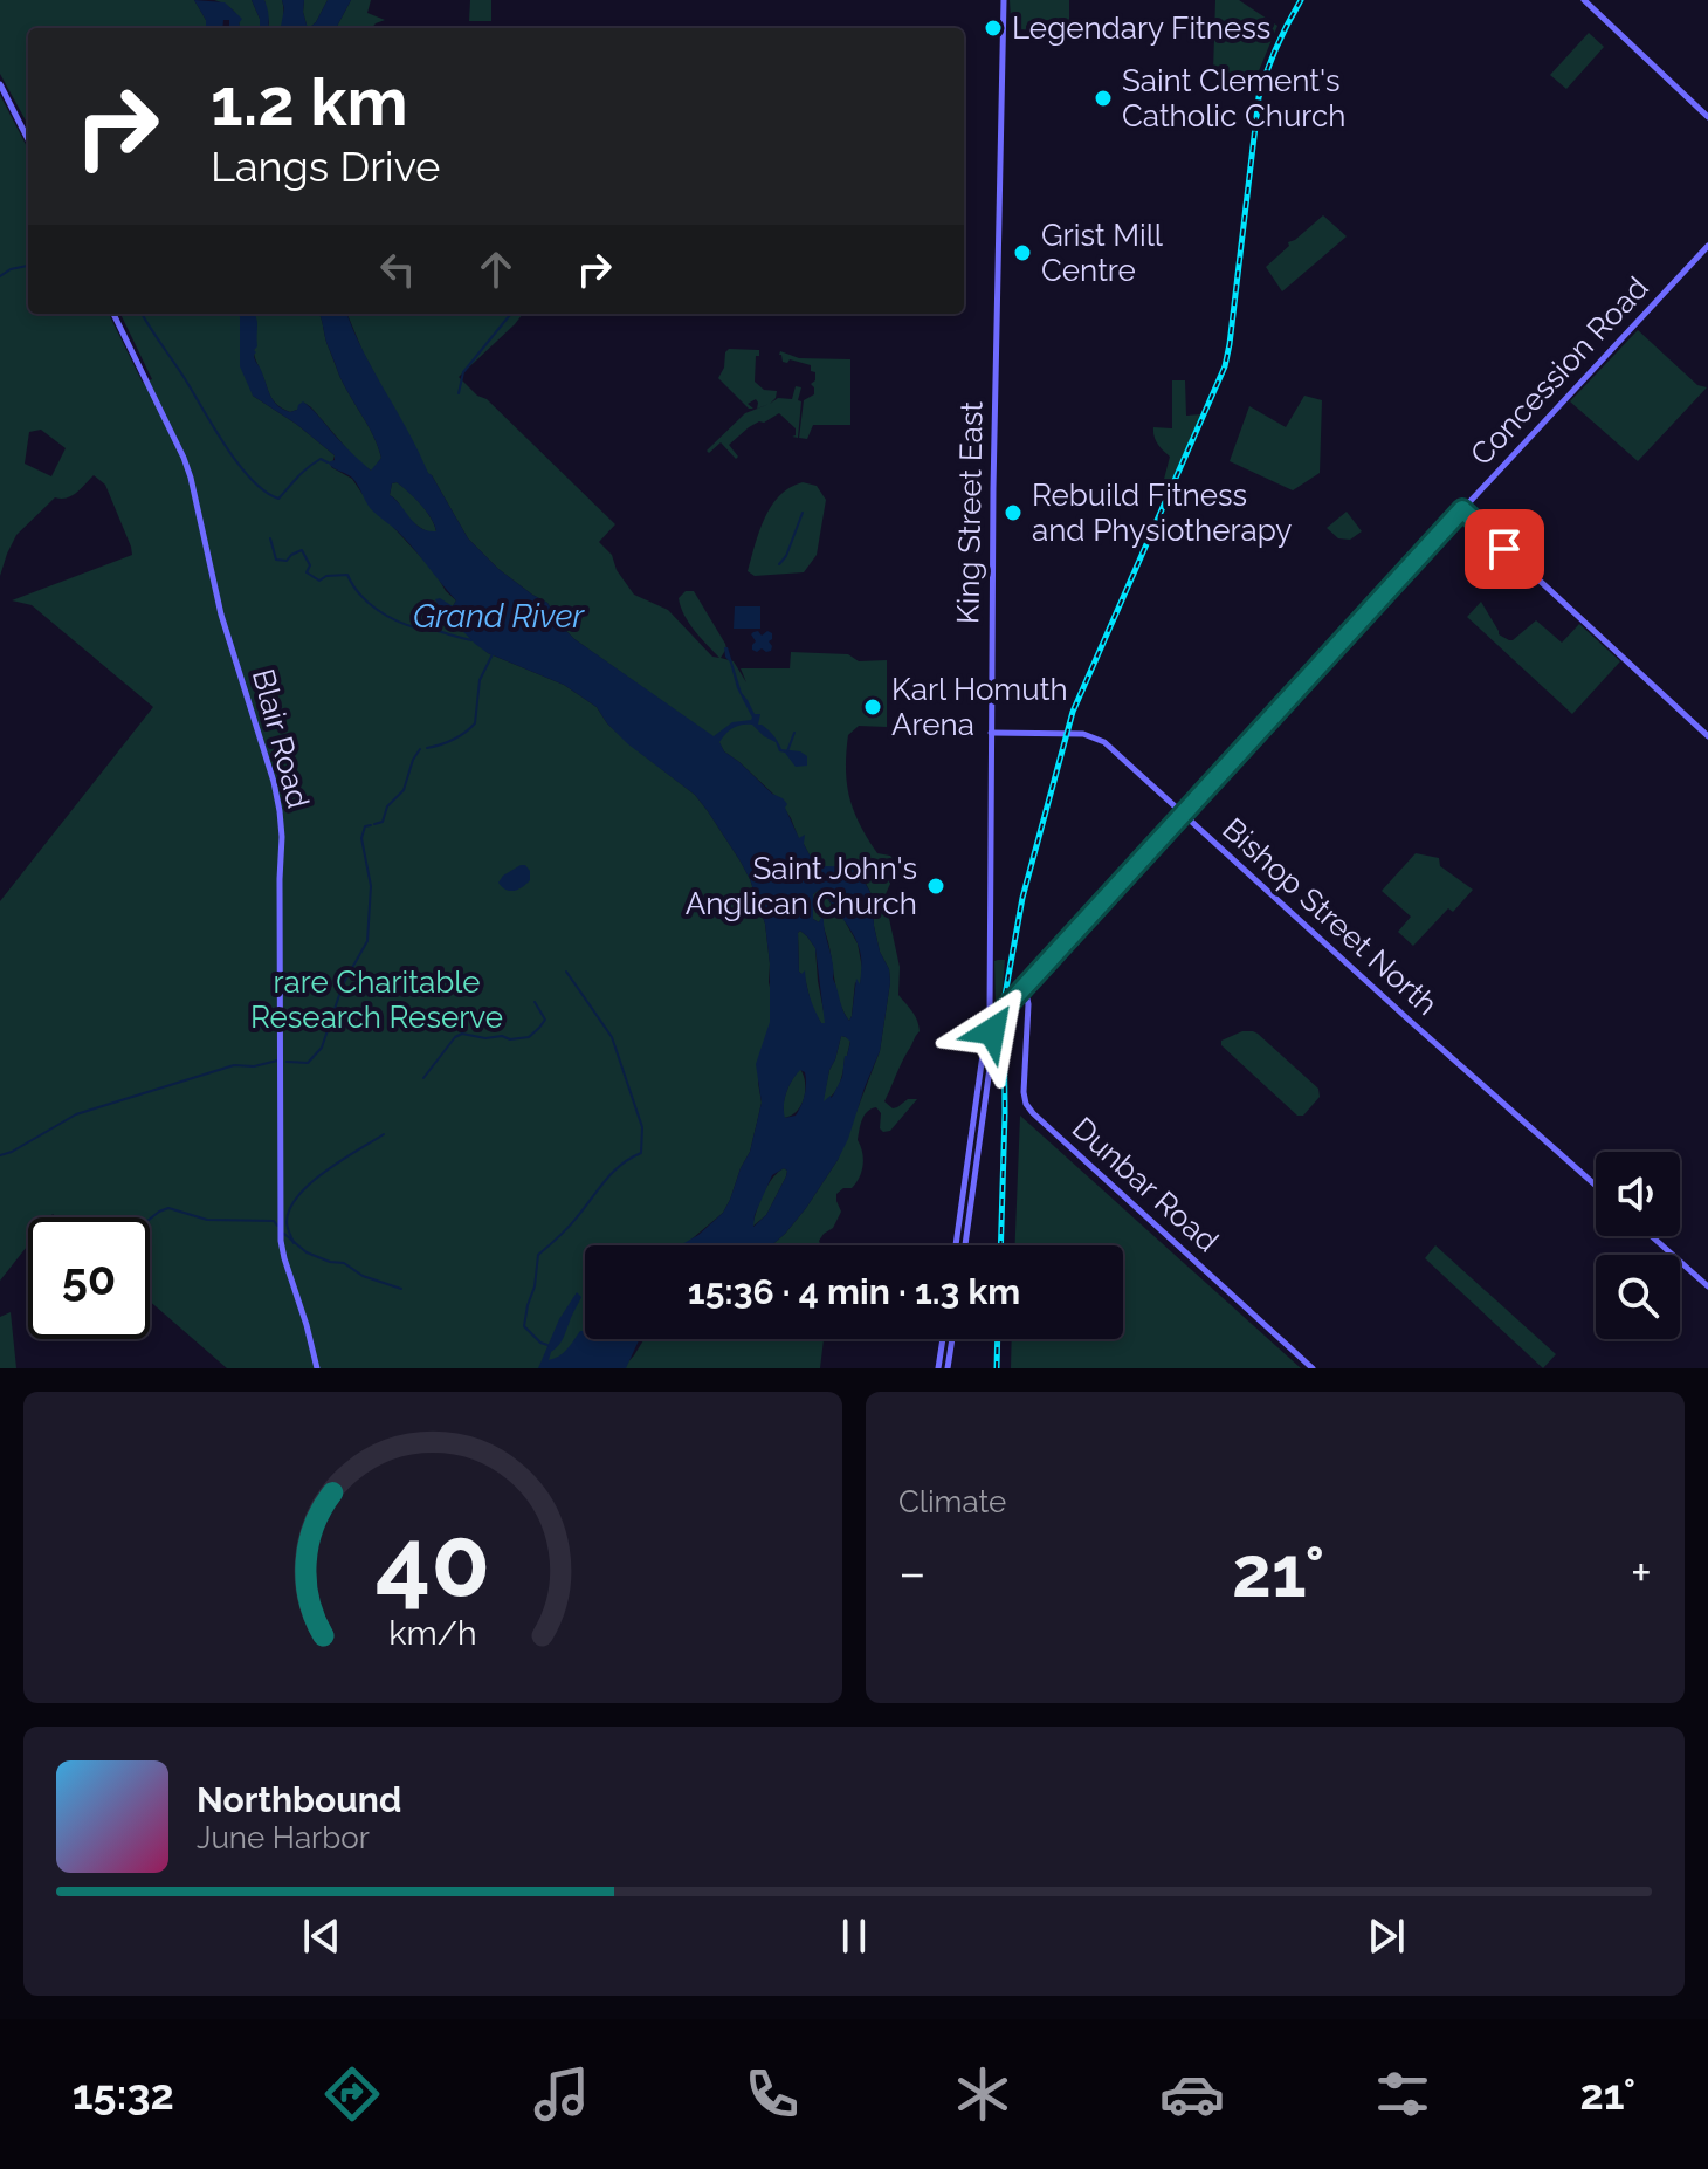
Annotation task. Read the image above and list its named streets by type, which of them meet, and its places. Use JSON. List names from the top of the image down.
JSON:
{
  "streets": {
    "main road": [
      "Concession Road",
      "King Street East",
      "Blair Road",
      "Bishop Street North",
      "Dunbar Road"
    ]
  },
  "crossings": [
    ["Concession Road", "King Street East"],
    ["Concession Road", "Bishop Street North"],
    ["Concession Road", "Dunbar Road"],
    ["King Street East", "Bishop Street North"]
  ],
  "water": ["Grand River"],
  "parks": ["rare Charitable Research Reserve"],
  "places": [
    "Legendary Fitness",
    "Saint Clement's Catholic Church",
    "Grist Mill Centre",
    "Rebuild Fitness and Physiotherapy",
    "Karl Homuth Arena",
    "Saint John's Anglican Church"
  ],
  "page": {
    "turn": ["1.2 km", "Langs Drive"],
    "limit": "50",
    "trip": "15:36 · 4 min · 1.3 km",
    "tile": "Climate",
    "heat": ["−", "21°", "+"],
    "song": ["Northbound", "June Harbor"],
    "tabs": ["15:32", "21°"],
    "gauge": ["40", "km/h"]
  }
}
